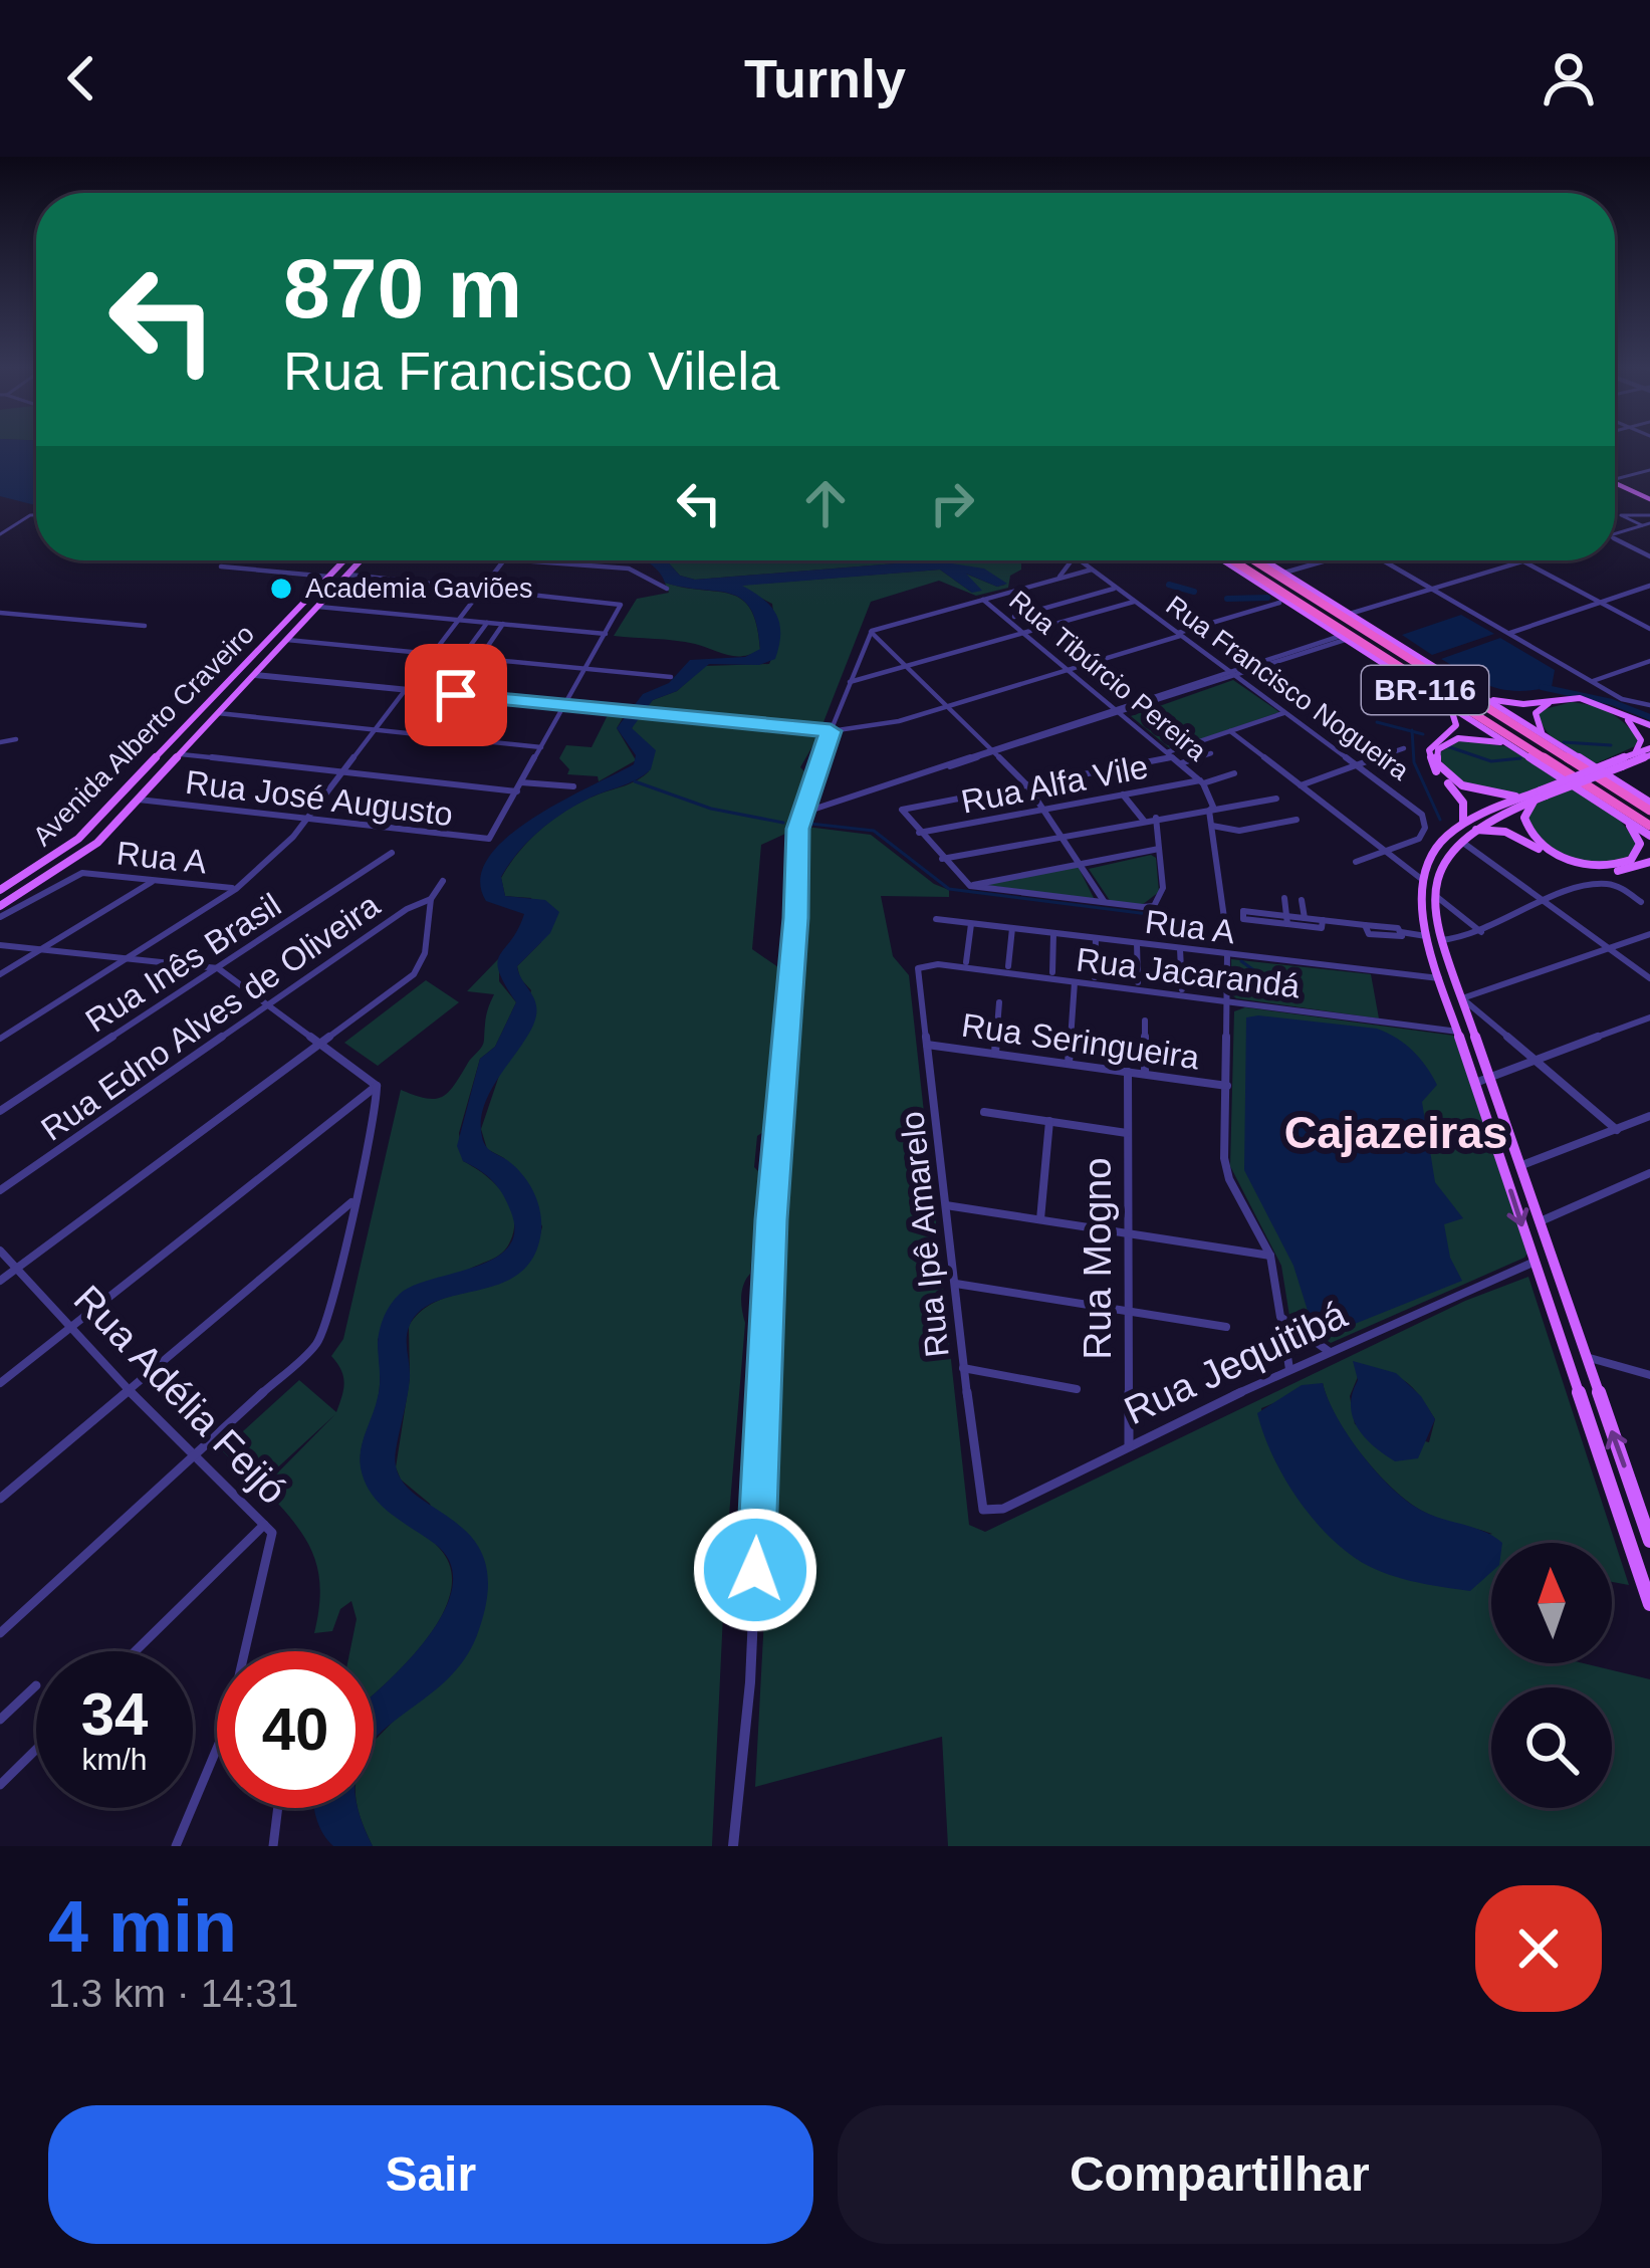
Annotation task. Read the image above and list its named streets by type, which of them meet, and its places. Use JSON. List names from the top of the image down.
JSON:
{
  "streets": {
    "highway": ["BR-116"],
    "main road": ["Avenida Alberto Craveiro"],
    "street": [
      "Rua Tibúrcio Pereira",
      "Rua Francisco Nogueira",
      "Rua Alfa Vile",
      "Rua José Augusto",
      "Rua A",
      "Rua Inês Brasil",
      "Rua Jacarandá",
      "Rua Edno Alves de Oliveira",
      "Rua Seringueira",
      "Rua Ipê Amarelo",
      "Rua Mogno",
      "Rua Jequitibá",
      "Rua Adélia Feijó"
    ]
  },
  "crossings": [
    ["Rua Tibúrcio Pereira", "Rua Alfa Vile"],
    ["Avenida Alberto Craveiro", "Rua José Augusto"],
    ["Rua Jacarandá", "Rua Ipê Amarelo"],
    ["Rua Seringueira", "Rua Ipê Amarelo"],
    ["Rua Seringueira", "Rua Mogno"],
    ["Rua Ipê Amarelo", "Rua Jequitibá"],
    ["Rua Mogno", "Rua Jequitibá"]
  ],
  "districts": ["Cajazeiras"],
  "places": ["Academia Gaviões"],
  "north": "top",
  "page": {
    "header": "Turnly",
    "turn": ["870 m", "Rua Francisco Vilela"],
    "speed": "34 km/h",
    "limit": "40",
    "heading": ["4 min", "1.3 km · 14:31"],
    "buttons": ["Sair", "Compartilhar"]
  }
}
